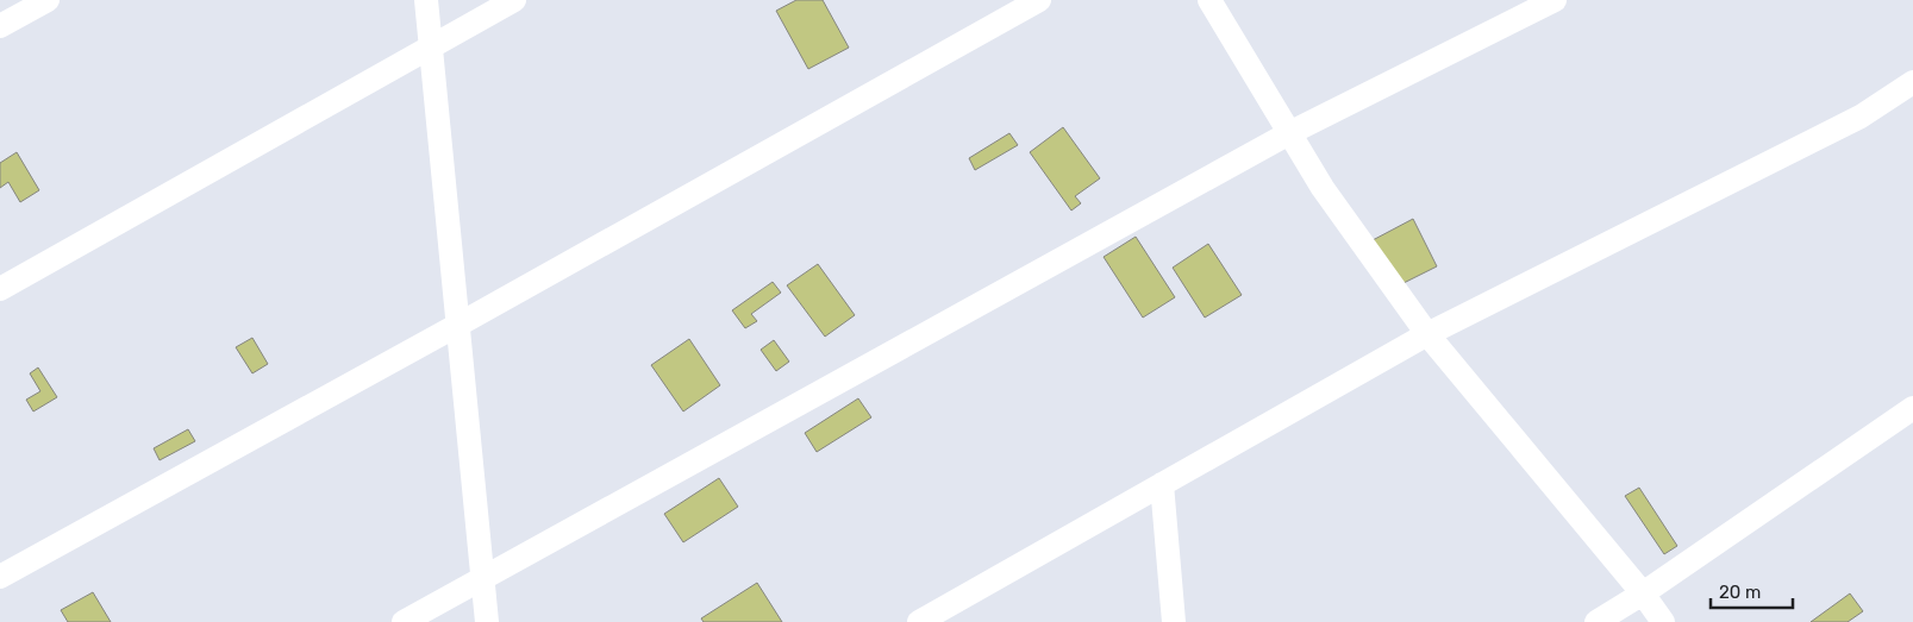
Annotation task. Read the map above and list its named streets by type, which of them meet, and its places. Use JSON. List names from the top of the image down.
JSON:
{
  "scale_bar": "20 m"
}
